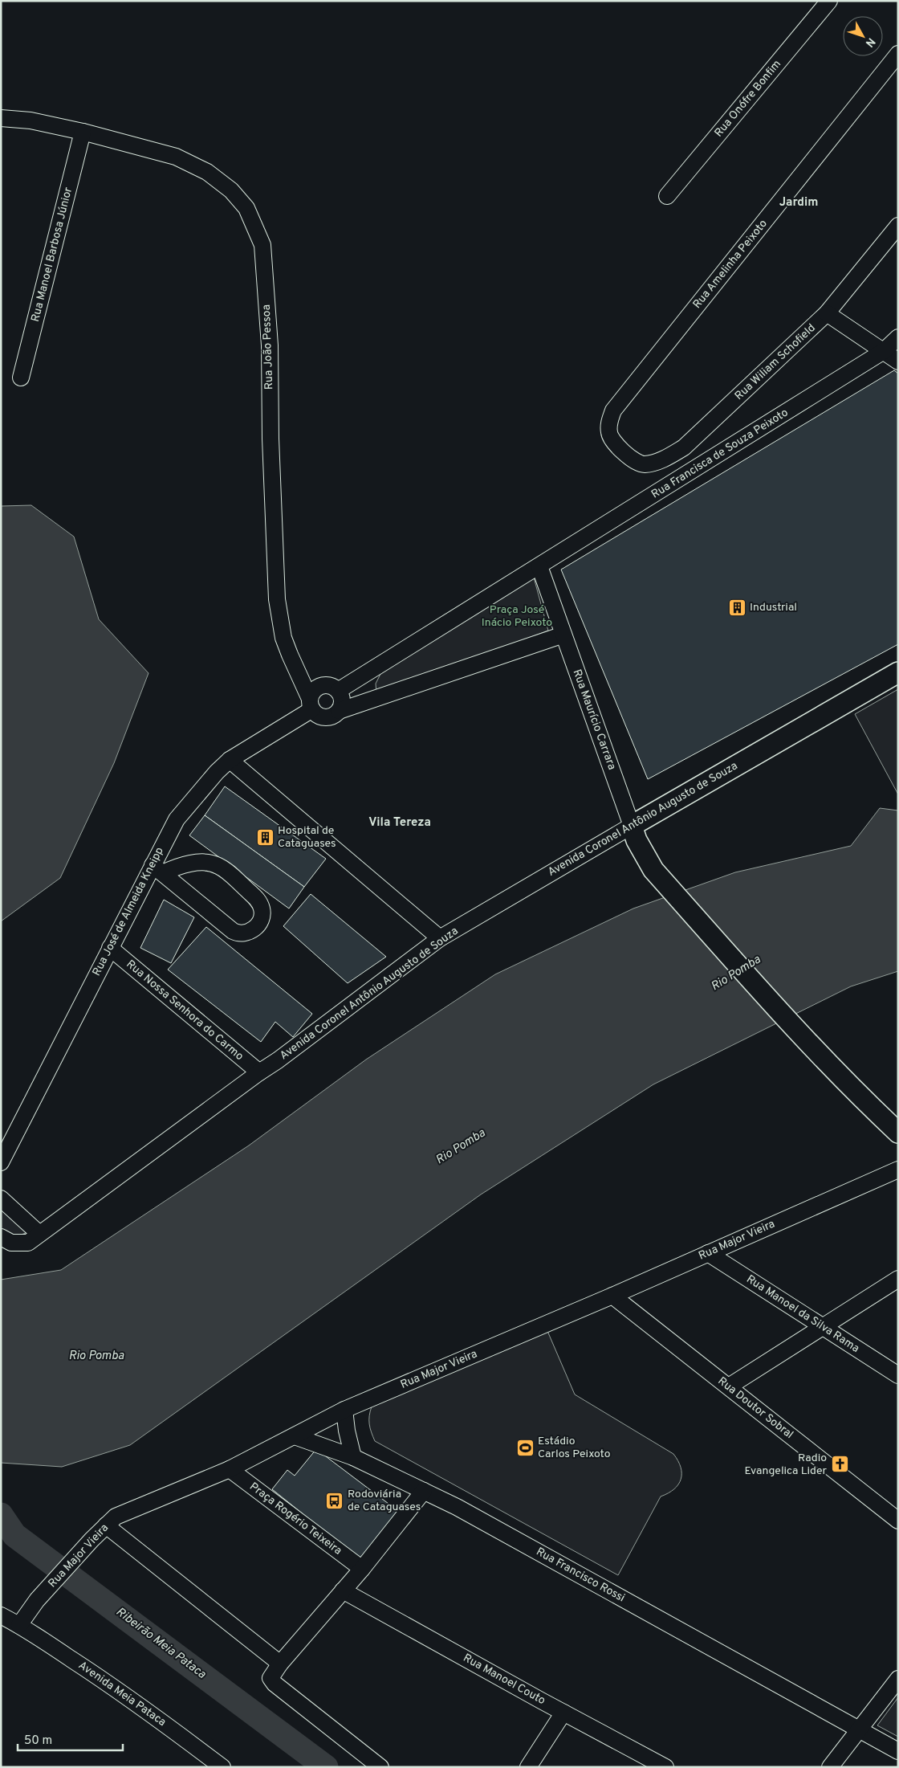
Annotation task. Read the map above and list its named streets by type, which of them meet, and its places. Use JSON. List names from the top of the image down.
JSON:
{
  "streets": {
    "main road": ["Rua Maurício Carrara", "Avenida Coronel Antônio Augusto de Souza"],
    "street": [
      "Rua Onófre Bonfim",
      "Rua Manoel Barbosa Júnior",
      "Rua Amelinha Peixoto",
      "Rua João Pessoa",
      "Rua Wiliam Schofield",
      "Rua Francisca de Souza Peixoto",
      "Rua José de Almeida Kneipp",
      "Rua Nossa Senhora do Carmo",
      "Rua Major Vieira",
      "Rua Manoel da Silva Rama",
      "Rua Doutor Sobral",
      "Praça Rogério Teixeira",
      "Rua Francisco Rossi",
      "Rua Manoel Couto",
      "Avenida Meia Pataca"
    ]
  },
  "crossings": [
    ["Rua Manoel Barbosa Júnior", "Rua João Pessoa"],
    ["Rua Amelinha Peixoto", "Rua Wiliam Schofield"],
    ["Rua João Pessoa", "Rua José de Almeida Kneipp"],
    ["Rua Francisca de Souza Peixoto", "Rua Maurício Carrara"],
    ["Rua Maurício Carrara", "Avenida Coronel Antônio Augusto de Souza"],
    ["Avenida Coronel Antônio Augusto de Souza", "Rua Nossa Senhora do Carmo"],
    ["Rua José de Almeida Kneipp", "Rua Nossa Senhora do Carmo"],
    ["Rua Major Vieira", "Rua Manoel da Silva Rama"],
    ["Rua Major Vieira", "Rua Doutor Sobral"],
    ["Rua Major Vieira", "Praça Rogério Teixeira"],
    ["Rua Major Vieira", "Rua Francisco Rossi"],
    ["Rua Major Vieira", "Avenida Meia Pataca"]
  ],
  "districts": ["Jardim", "Vila Tereza"],
  "water": ["Rio Pomba", "Ribeirão Meia Pataca"],
  "parks": ["Praça José Inácio Peixoto"],
  "places": {
    "building": ["Industrial", "Hospital de Cataguases"],
    "sports": ["Estádio Carlos Peixoto"],
    "church": ["Radio Evangelica Lider"],
    "bus stop": ["Rodoviária de Cataguases"]
  },
  "scale_bar": "50 m",
  "north": "bottom right"
}
